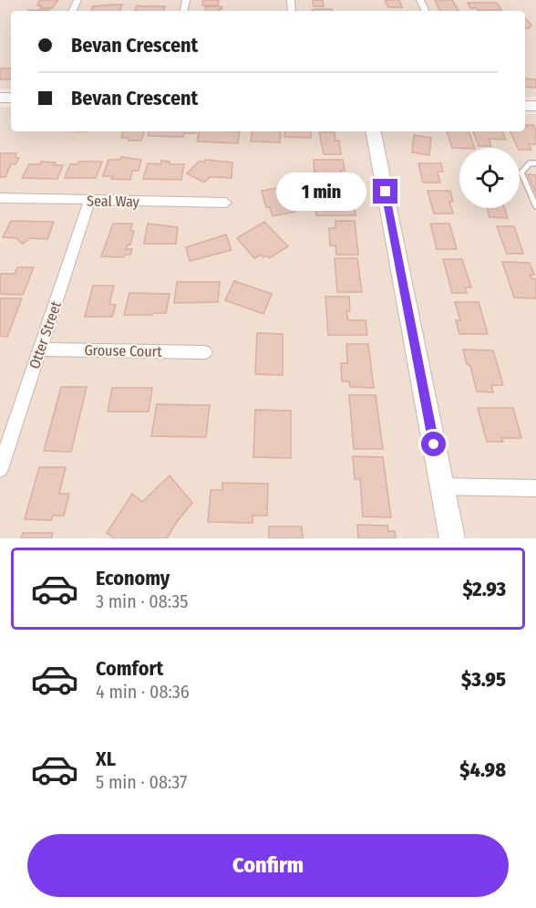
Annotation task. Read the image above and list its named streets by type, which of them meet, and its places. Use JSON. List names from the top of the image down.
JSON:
{
  "streets": {
    "street": ["Seal Way", "Otter Street", "Grouse Court"]
  },
  "crossings": [
    ["Seal Way", "Otter Street"],
    ["Otter Street", "Grouse Court"]
  ],
  "page": {
    "banner": ["Bevan Crescent", "Bevan Crescent"],
    "bubble": "1 min",
    "list": [
      {
        "name": "Economy",
        "note": "3 min · 08:35",
        "value": "$2.93"
      },
      {
        "name": "Comfort",
        "note": "4 min · 08:36",
        "value": "$3.95"
      },
      {
        "name": "XL",
        "note": "5 min · 08:37",
        "value": "$4.98"
      }
    ],
    "buttons": "Confirm"
  }
}
